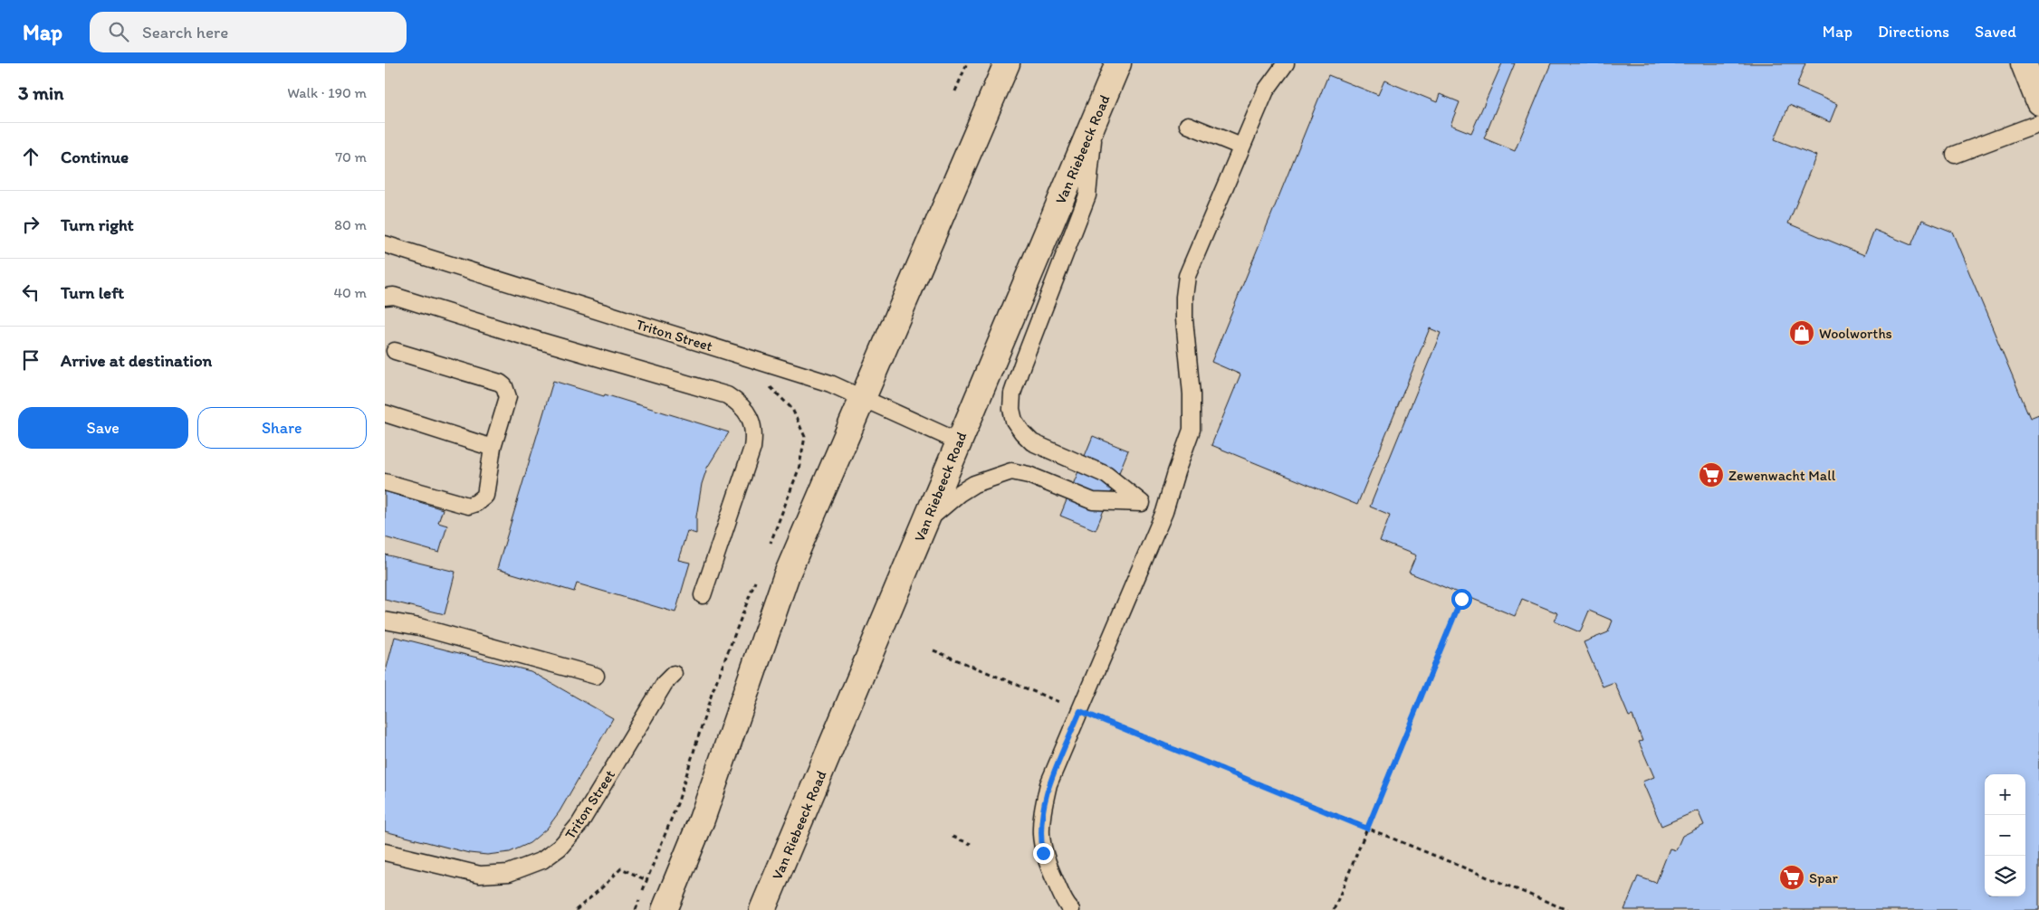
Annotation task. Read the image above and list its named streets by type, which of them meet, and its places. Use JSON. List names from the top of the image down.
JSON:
{
  "streets": {
    "main road": ["Van Riebeeck Road"],
    "lane": ["Triton Street"]
  },
  "crossings": [
    ["Van Riebeeck Road", "Triton Street"]
  ],
  "places": {
    "shop": ["Woolworths"],
    "supermarket": ["Zewenwacht Mall", "Spar"]
  },
  "page": {
    "header": "Map",
    "search": "Search here",
    "nav": ["Map", "Directions", "Saved"],
    "heading": ["3 min", "Walk · 190 m"],
    "list": [
      ["Continue", "70 m"],
      ["Turn right", "80 m"],
      ["Turn left", "40 m"],
      "Arrive at destination"
    ],
    "buttons": ["Save", "Share"],
    "map_buttons": ["+", "−"]
  }
}
